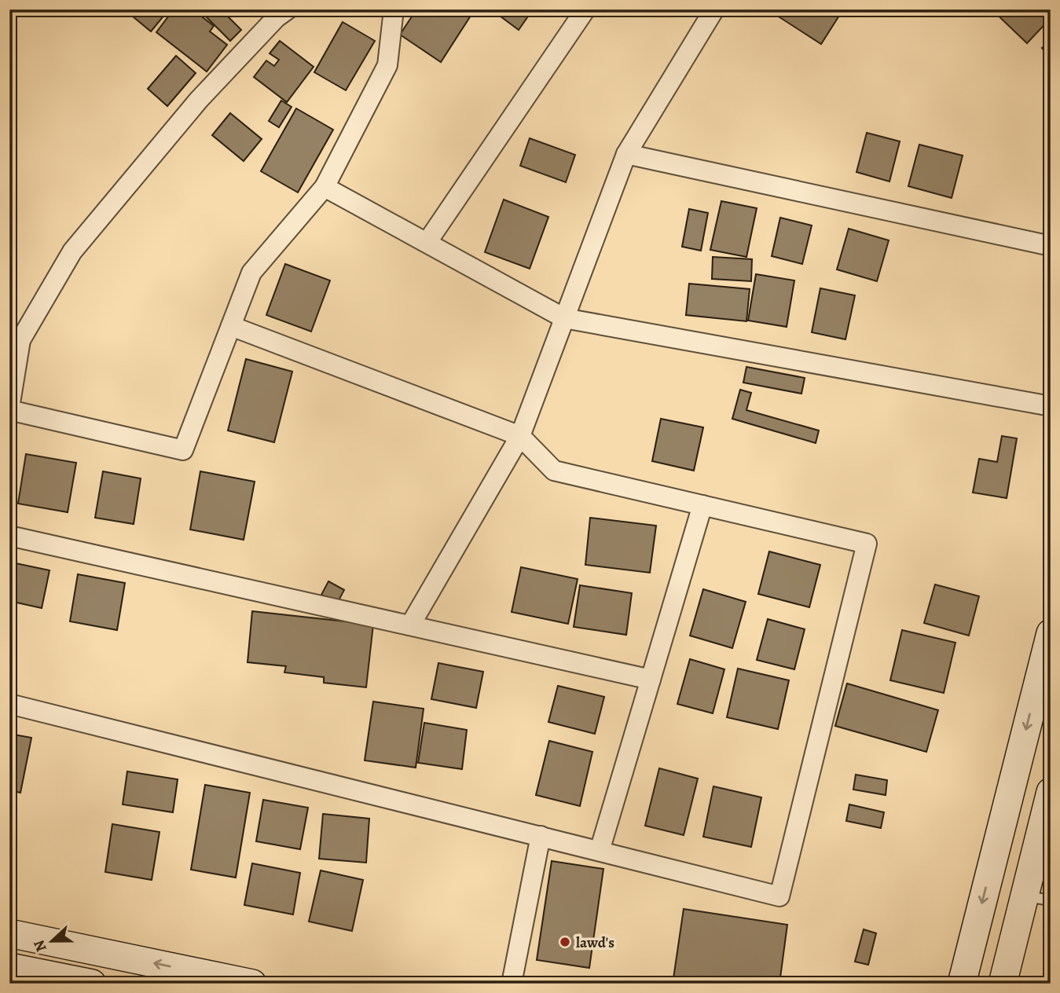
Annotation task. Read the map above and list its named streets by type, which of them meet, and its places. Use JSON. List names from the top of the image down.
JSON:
{
  "places": ["lawd's"],
  "north": "left"
}
